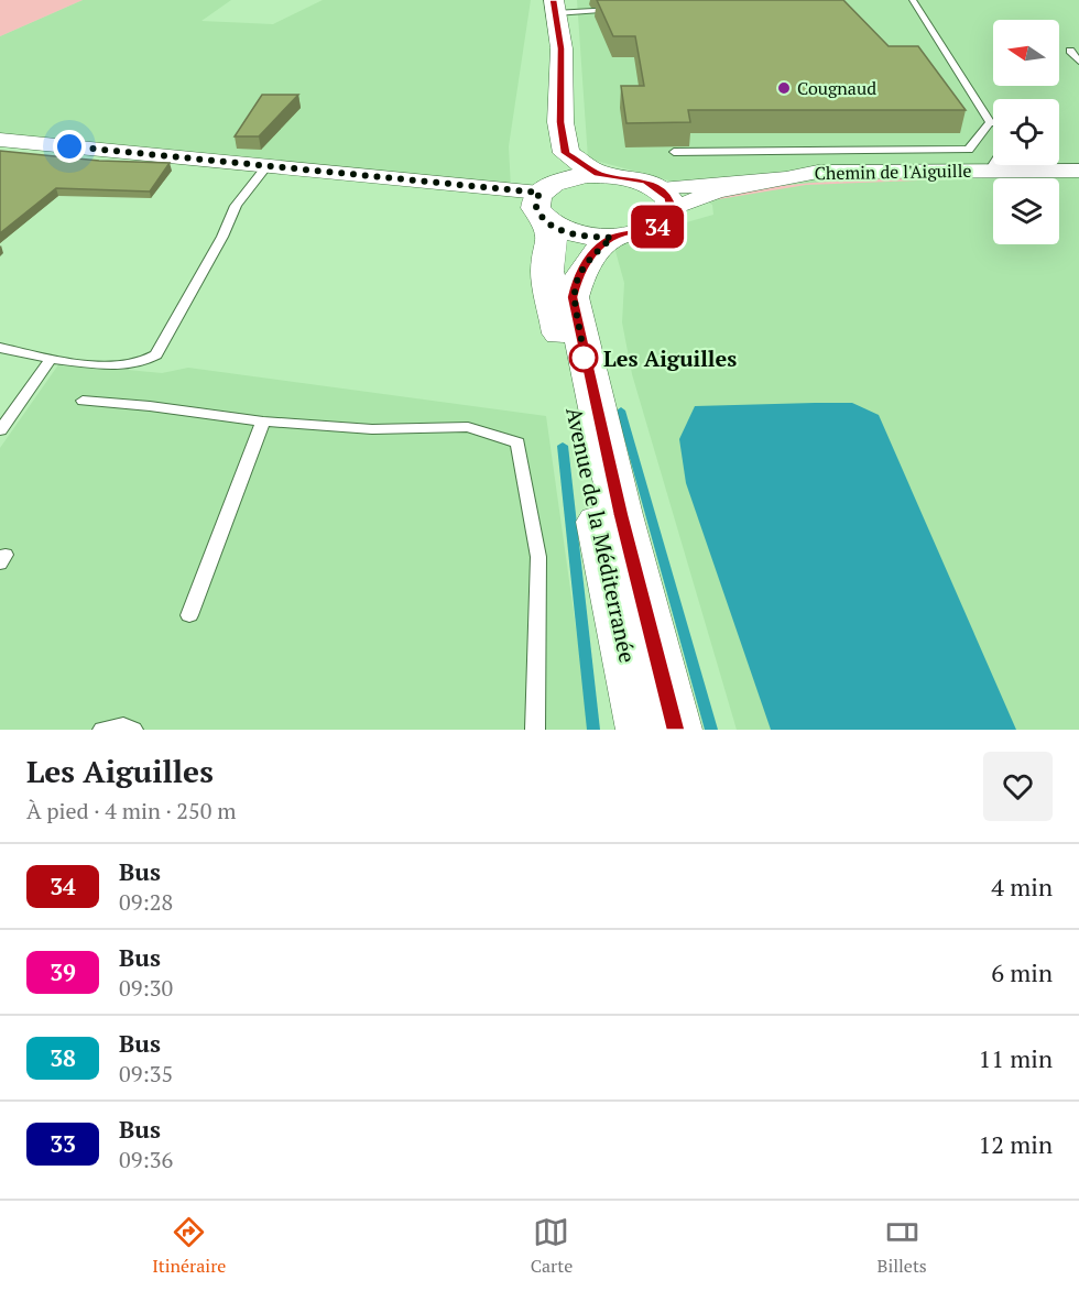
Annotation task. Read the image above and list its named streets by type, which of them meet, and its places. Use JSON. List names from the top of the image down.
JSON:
{
  "streets": {
    "main road": ["Avenue de la Méditerranée"],
    "street": ["Chemin de l'Aiguille"]
  },
  "places": ["Cougnaud", "Les Aiguilles"],
  "lines": ["bus line 34"],
  "north": "left",
  "page": {
    "on_map": "34",
    "heading": ["Les Aiguilles", "À pied · 4 min · 250 m"],
    "list": [
      {
        "mark": "34",
        "name": "Bus",
        "note": "09:28",
        "value": "4 min"
      },
      {
        "mark": "39",
        "name": "Bus",
        "note": "09:30",
        "value": "6 min"
      },
      {
        "mark": "38",
        "name": "Bus",
        "note": "09:35",
        "value": "11 min"
      },
      {
        "mark": "33",
        "name": "Bus",
        "note": "09:36",
        "value": "12 min"
      }
    ],
    "tabs": ["Itinéraire", "Carte", "Billets"]
  }
}
